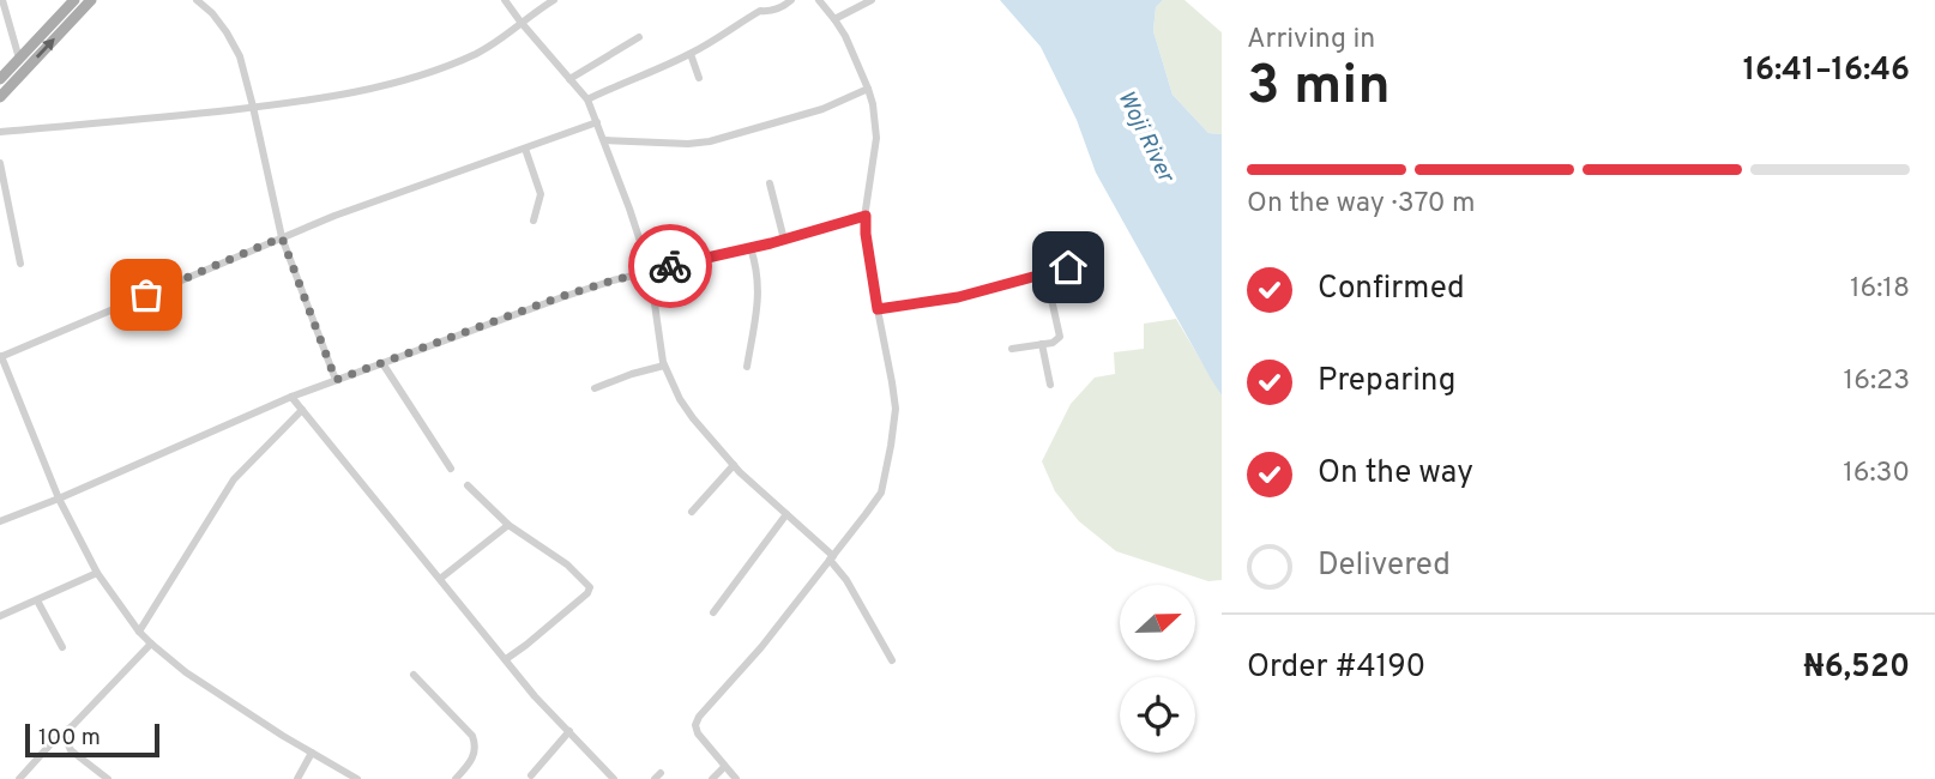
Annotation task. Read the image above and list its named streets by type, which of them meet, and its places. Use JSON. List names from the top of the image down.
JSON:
{
  "water": ["Woji River"],
  "scale_bar": "100 m",
  "north": "right",
  "page": {
    "heading": ["3 min", "Arriving in", "16:41–16:46"],
    "panel": ["Order #4190", "₦6,520"],
    "bar": "On the way · 370 m",
    "list": [
      ["Confirmed", "16:18"],
      ["Preparing", "16:23"],
      ["On the way", "16:30"],
      "Delivered"
    ],
    "scale": "100 m"
  }
}
